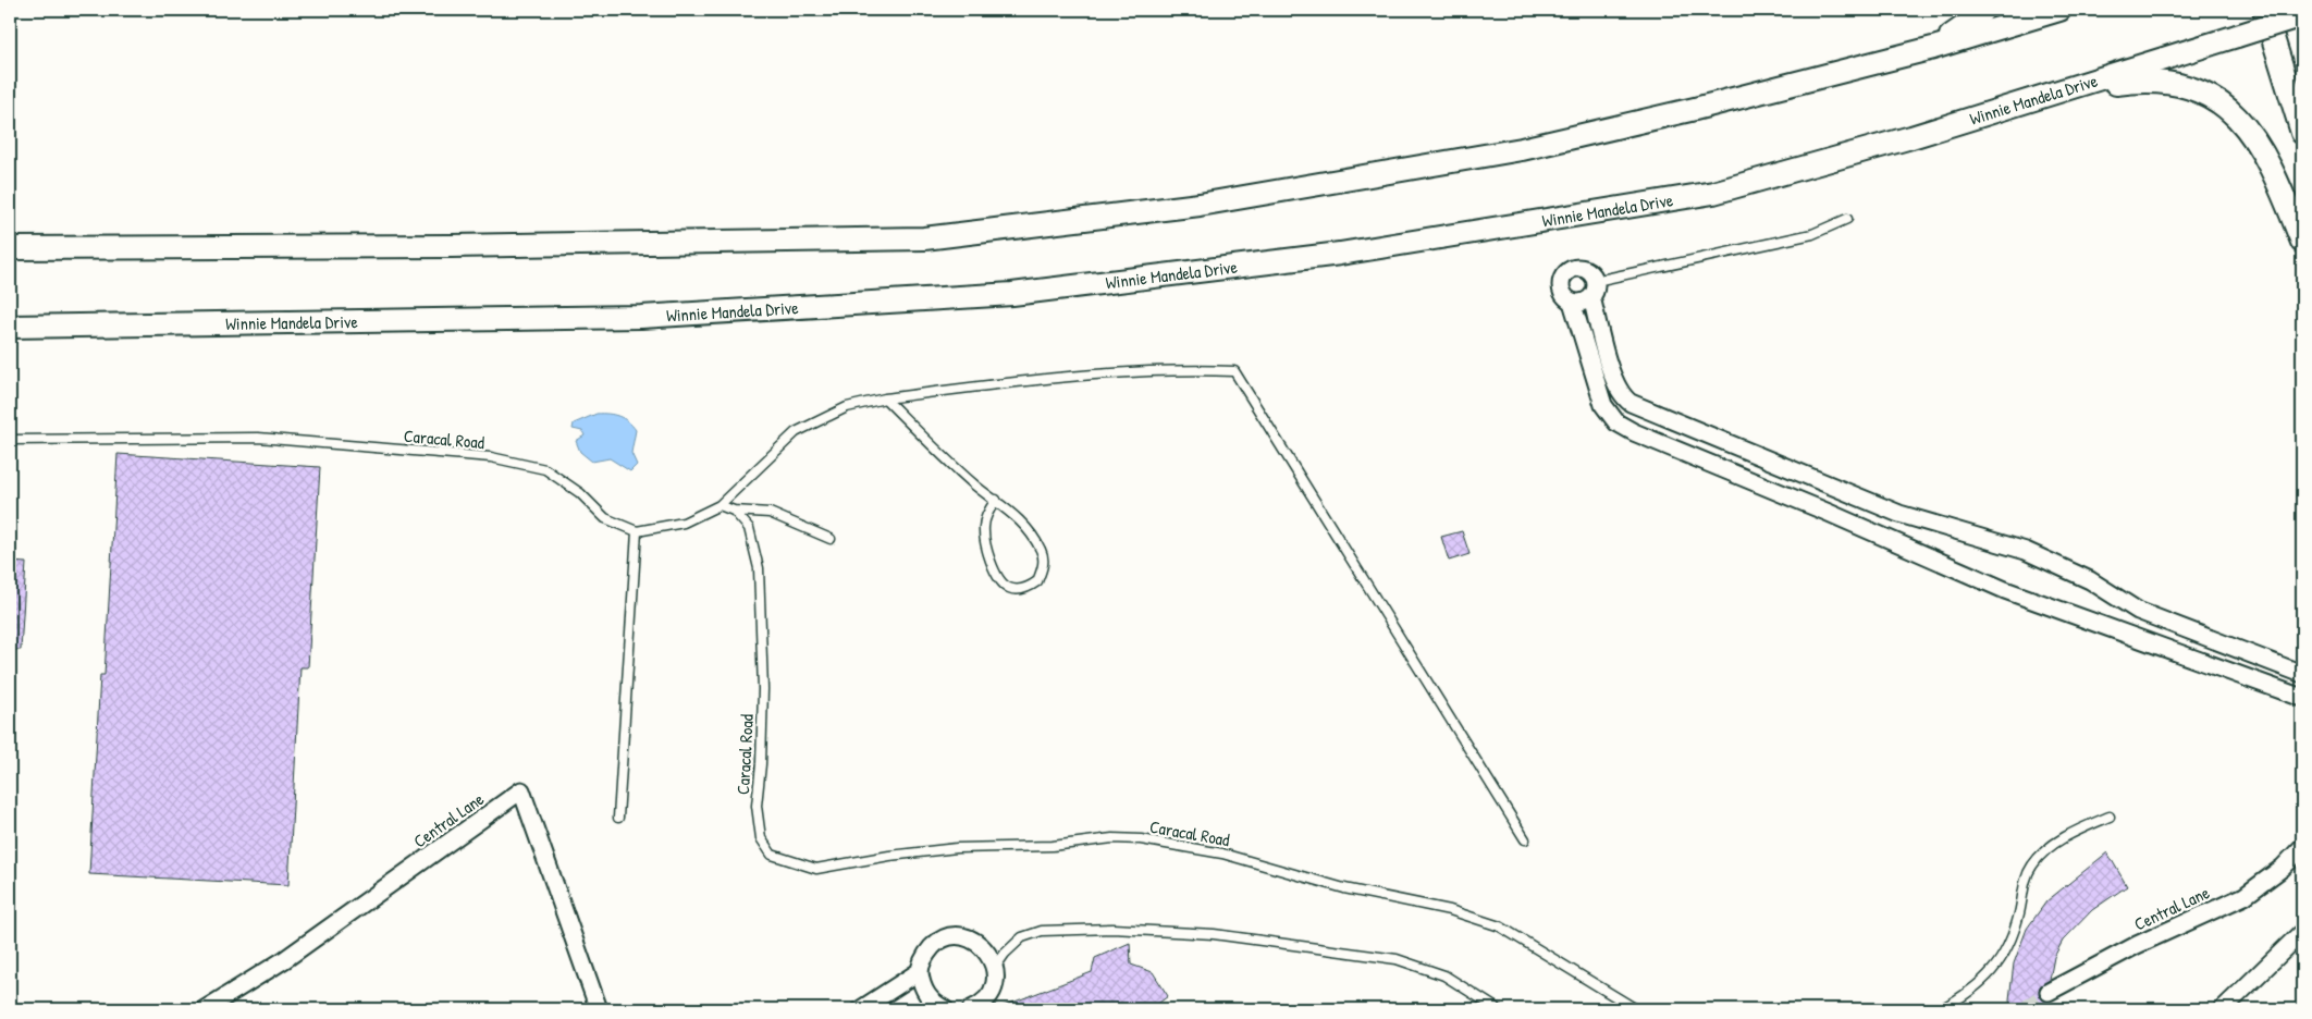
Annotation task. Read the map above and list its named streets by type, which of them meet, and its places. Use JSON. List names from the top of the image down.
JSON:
{
  "streets": {
    "main road": ["Winnie Mandela Drive"],
    "street": ["Central Lane"],
    "lane": ["Caracal Road"]
  }
}
